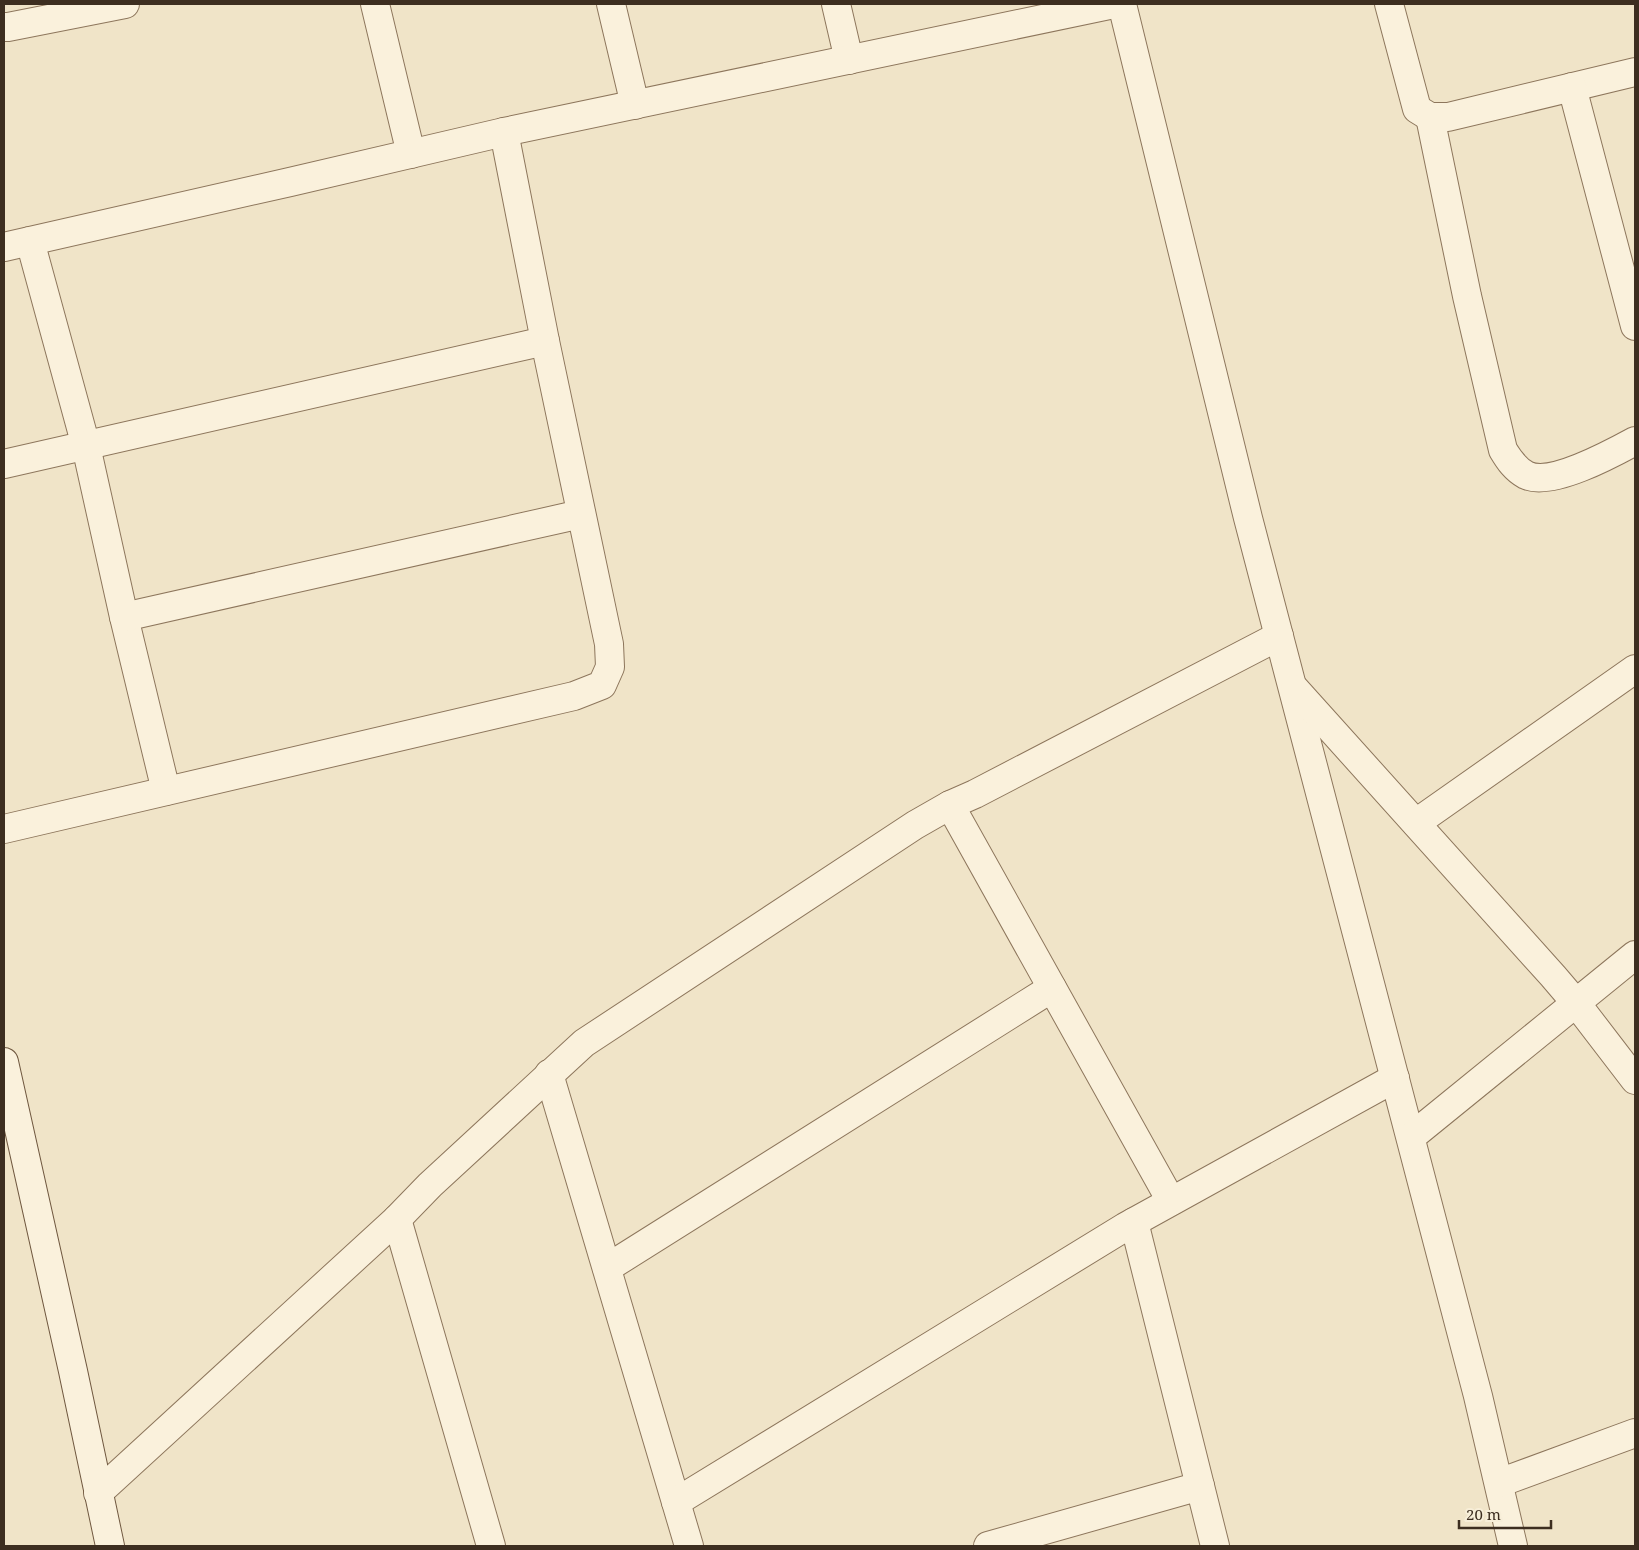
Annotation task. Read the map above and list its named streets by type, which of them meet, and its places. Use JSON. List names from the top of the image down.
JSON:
{
  "scale_bar": "20 m"
}
